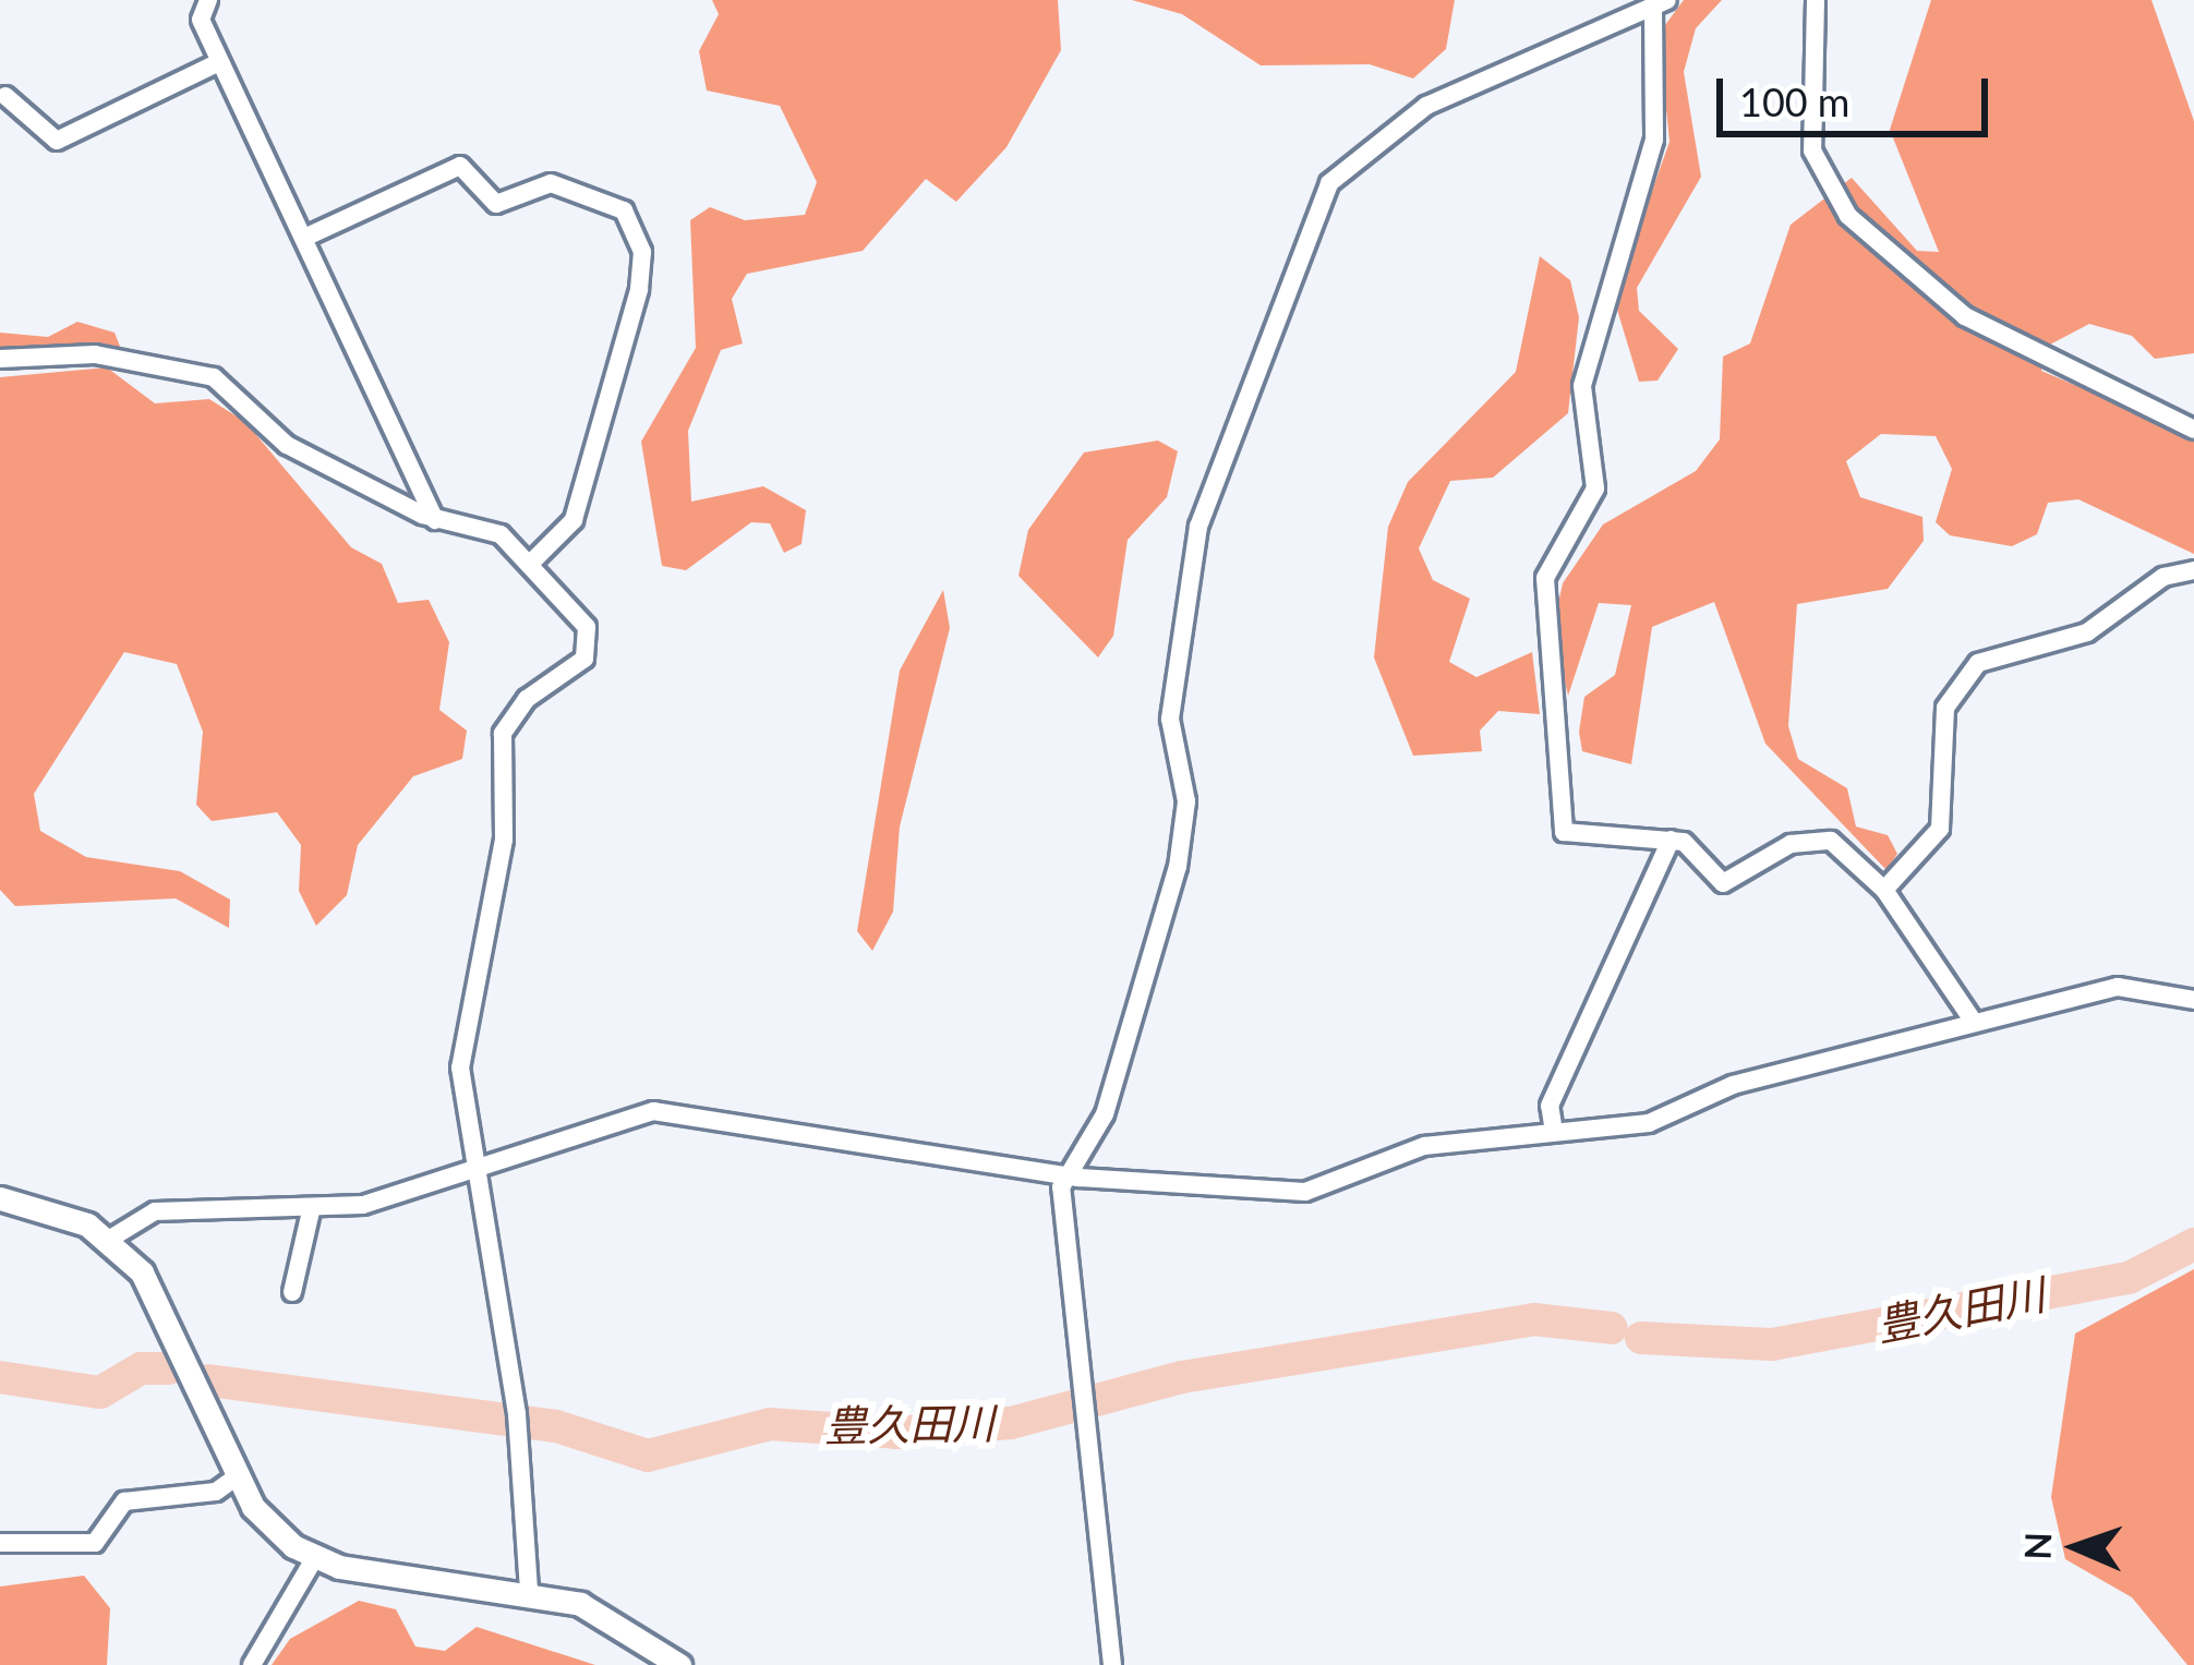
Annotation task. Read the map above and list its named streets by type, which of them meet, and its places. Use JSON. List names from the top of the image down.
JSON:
{
  "water": ["豊久田川"],
  "scale_bar": "100 m",
  "north": "left"
}
